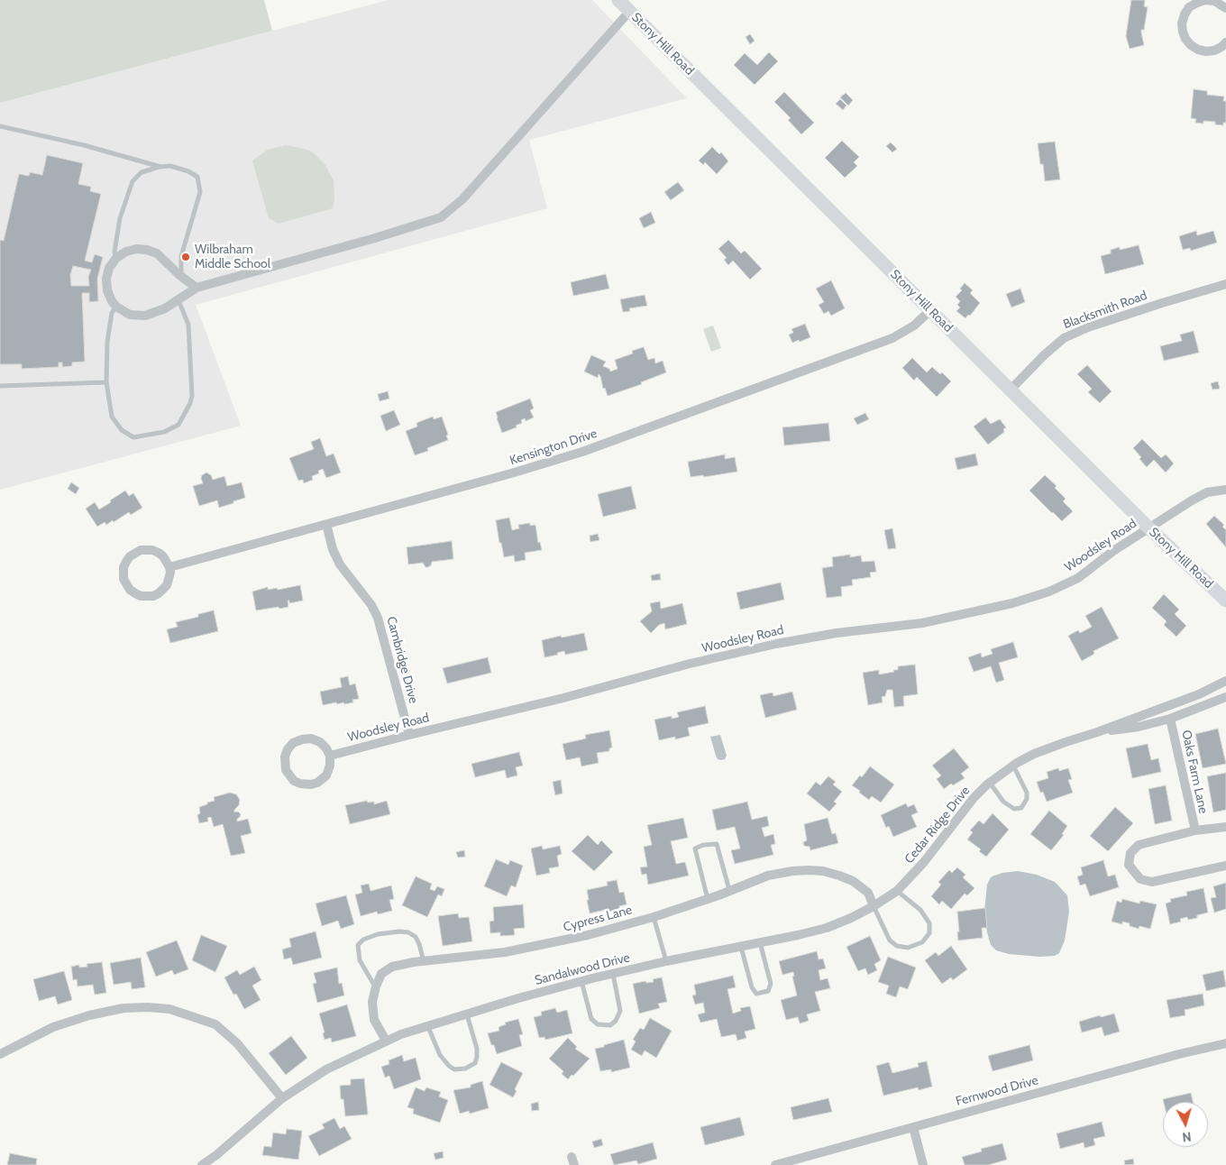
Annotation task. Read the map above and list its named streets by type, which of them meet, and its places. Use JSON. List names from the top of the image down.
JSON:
{
  "streets": {
    "main road": ["Stony Hill Road"],
    "street": [
      "Blacksmith Road",
      "Kensington Drive",
      "Woodsley Road",
      "Cambridge Drive",
      "Oaks Farm Lane",
      "Cedar Ridge Drive",
      "Cypress Lane",
      "Sandalwood Drive",
      "Fernwood Drive"
    ]
  },
  "crossings": [
    ["Stony Hill Road", "Blacksmith Road"],
    ["Stony Hill Road", "Kensington Drive"],
    ["Stony Hill Road", "Woodsley Road"],
    ["Kensington Drive", "Cambridge Drive"],
    ["Woodsley Road", "Cambridge Drive"],
    ["Oaks Farm Lane", "Cedar Ridge Drive"],
    ["Cedar Ridge Drive", "Cypress Lane"],
    ["Cedar Ridge Drive", "Sandalwood Drive"],
    ["Cypress Lane", "Sandalwood Drive"]
  ],
  "places": ["Wilbraham Middle School"],
  "north": "bottom"
}
